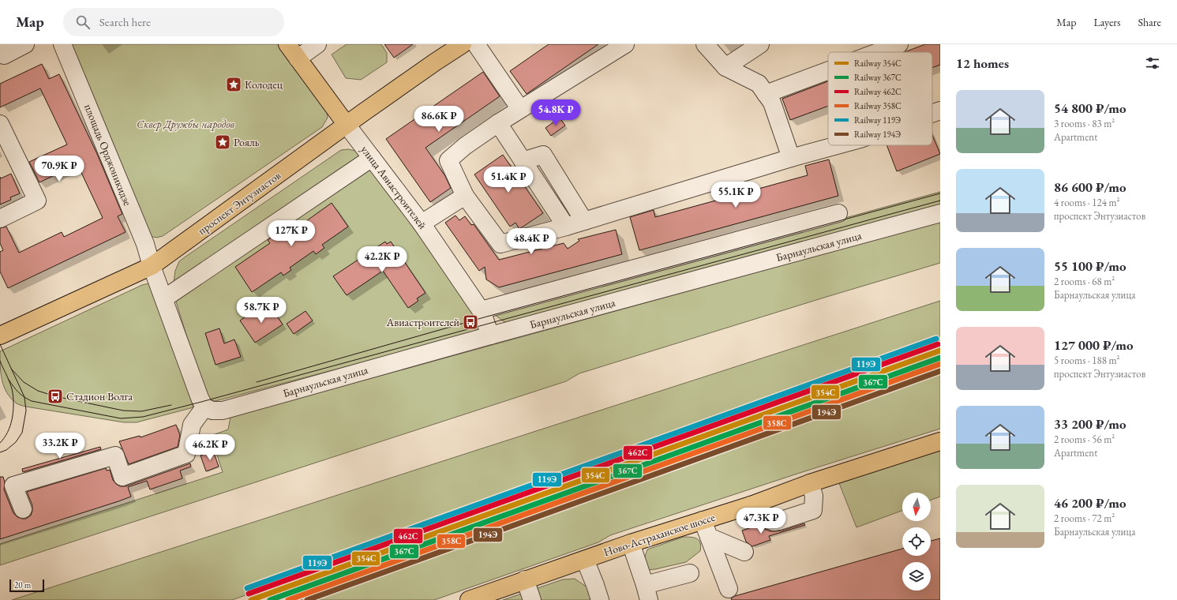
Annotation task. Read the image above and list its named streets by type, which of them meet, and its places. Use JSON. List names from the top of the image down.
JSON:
{
  "streets": {
    "main road": ["улица Авиастроителей", "проспект Энтузиастов", "Ново-Астраханское шоссе"],
    "street": ["площадь Орджоникидзе", "Барнаульская улица"]
  },
  "crossings": [
    ["площадь Орджоникидзе", "проспект Энтузиастов"],
    ["площадь Орджоникидзе", "Барнаульская улица"],
    ["улица Авиастроителей", "проспект Энтузиастов"],
    ["улица Авиастроителей", "Барнаульская улица"]
  ],
  "parks": ["Сквер Дружбы народов"],
  "places": {
    "place": ["Колодец", "Рояль"],
    "bus stop": ["Авиастроителей", "Стадион Волга"]
  },
  "lines": [
    "rail line 119Э",
    "rail line 462С",
    "rail line 354С",
    "rail line 367С",
    "rail line 358С",
    "rail line 194Э"
  ],
  "legend": [
    "Railway 354С",
    "Railway 367С",
    "Railway 462С",
    "Railway 358С",
    "Railway 119Э",
    "Railway 194Э"
  ],
  "scale_bar": "20 m",
  "north": "bottom",
  "page": {
    "header": "Map",
    "search": "Search here",
    "nav": ["Map", "Layers", "Share"],
    "heading": "12 homes",
    "list": [
      {
        "name": "54 800 ₽/mo",
        "note": "3 rooms · 83 m² · Apartment"
      },
      {
        "name": "86 600 ₽/mo",
        "note": "4 rooms · 124 m² · проспект Энтузиастов"
      },
      {
        "name": "55 100 ₽/mo",
        "note": "2 rooms · 68 m² · Барнаульская улица"
      },
      {
        "name": "127 000 ₽/mo",
        "note": "5 rooms · 188 m² · проспект Энтузиастов"
      },
      {
        "name": "33 200 ₽/mo",
        "note": "2 rooms · 56 m² · Apartment"
      },
      {
        "name": "46 200 ₽/mo",
        "note": "2 rooms · 72 m² · Барнаульская улица"
      }
    ],
    "price": [
      "54.8K ₽",
      "86.6K ₽",
      "70.9K ₽",
      "51.4K ₽",
      "55.1K ₽",
      "127K ₽",
      "48.4K ₽",
      "42.2K ₽",
      "58.7K ₽",
      "33.2K ₽",
      "46.2K ₽",
      "47.3K ₽"
    ],
    "scale": "20 m"
  }
}
